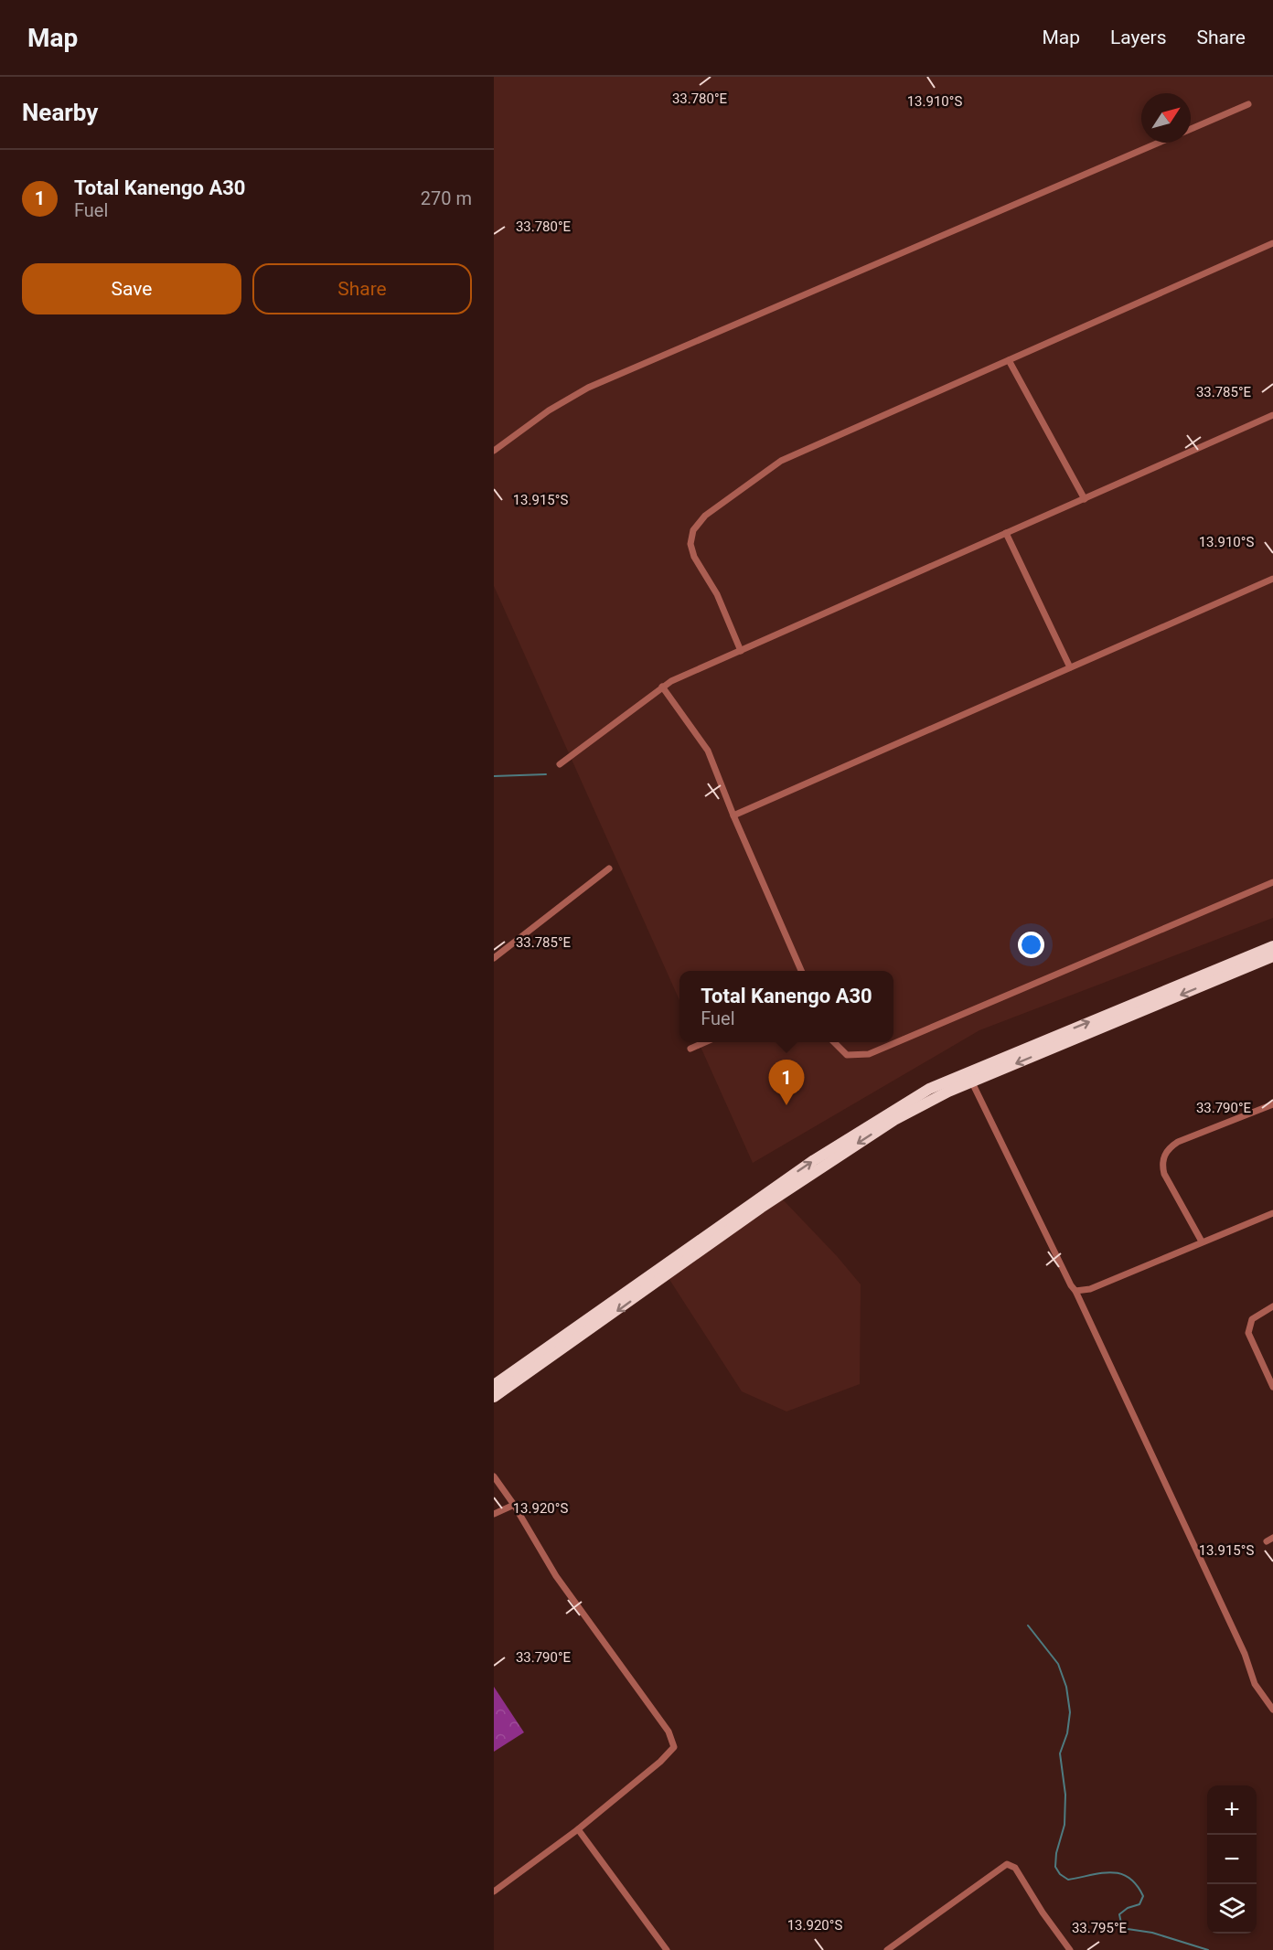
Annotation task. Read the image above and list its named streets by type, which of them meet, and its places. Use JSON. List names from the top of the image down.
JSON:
{
  "north": "top right",
  "page": {
    "header": "Map",
    "nav": ["Map", "Layers", "Share"],
    "heading": "Nearby",
    "list": [
      {
        "mark": "1",
        "name": "Total Kanengo A30",
        "note": "Fuel",
        "value": "270 m"
      }
    ],
    "buttons": ["Save", "Share"],
    "popup": ["Total Kanengo A30", "Fuel"],
    "pins": "1",
    "map_buttons": ["+", "−"]
  },
  "coordinates": [
    "33.780°E",
    "13.910°S",
    "33.785°E",
    "13.915°S",
    "33.790°E",
    "13.920°S",
    "33.795°E"
  ]
}
